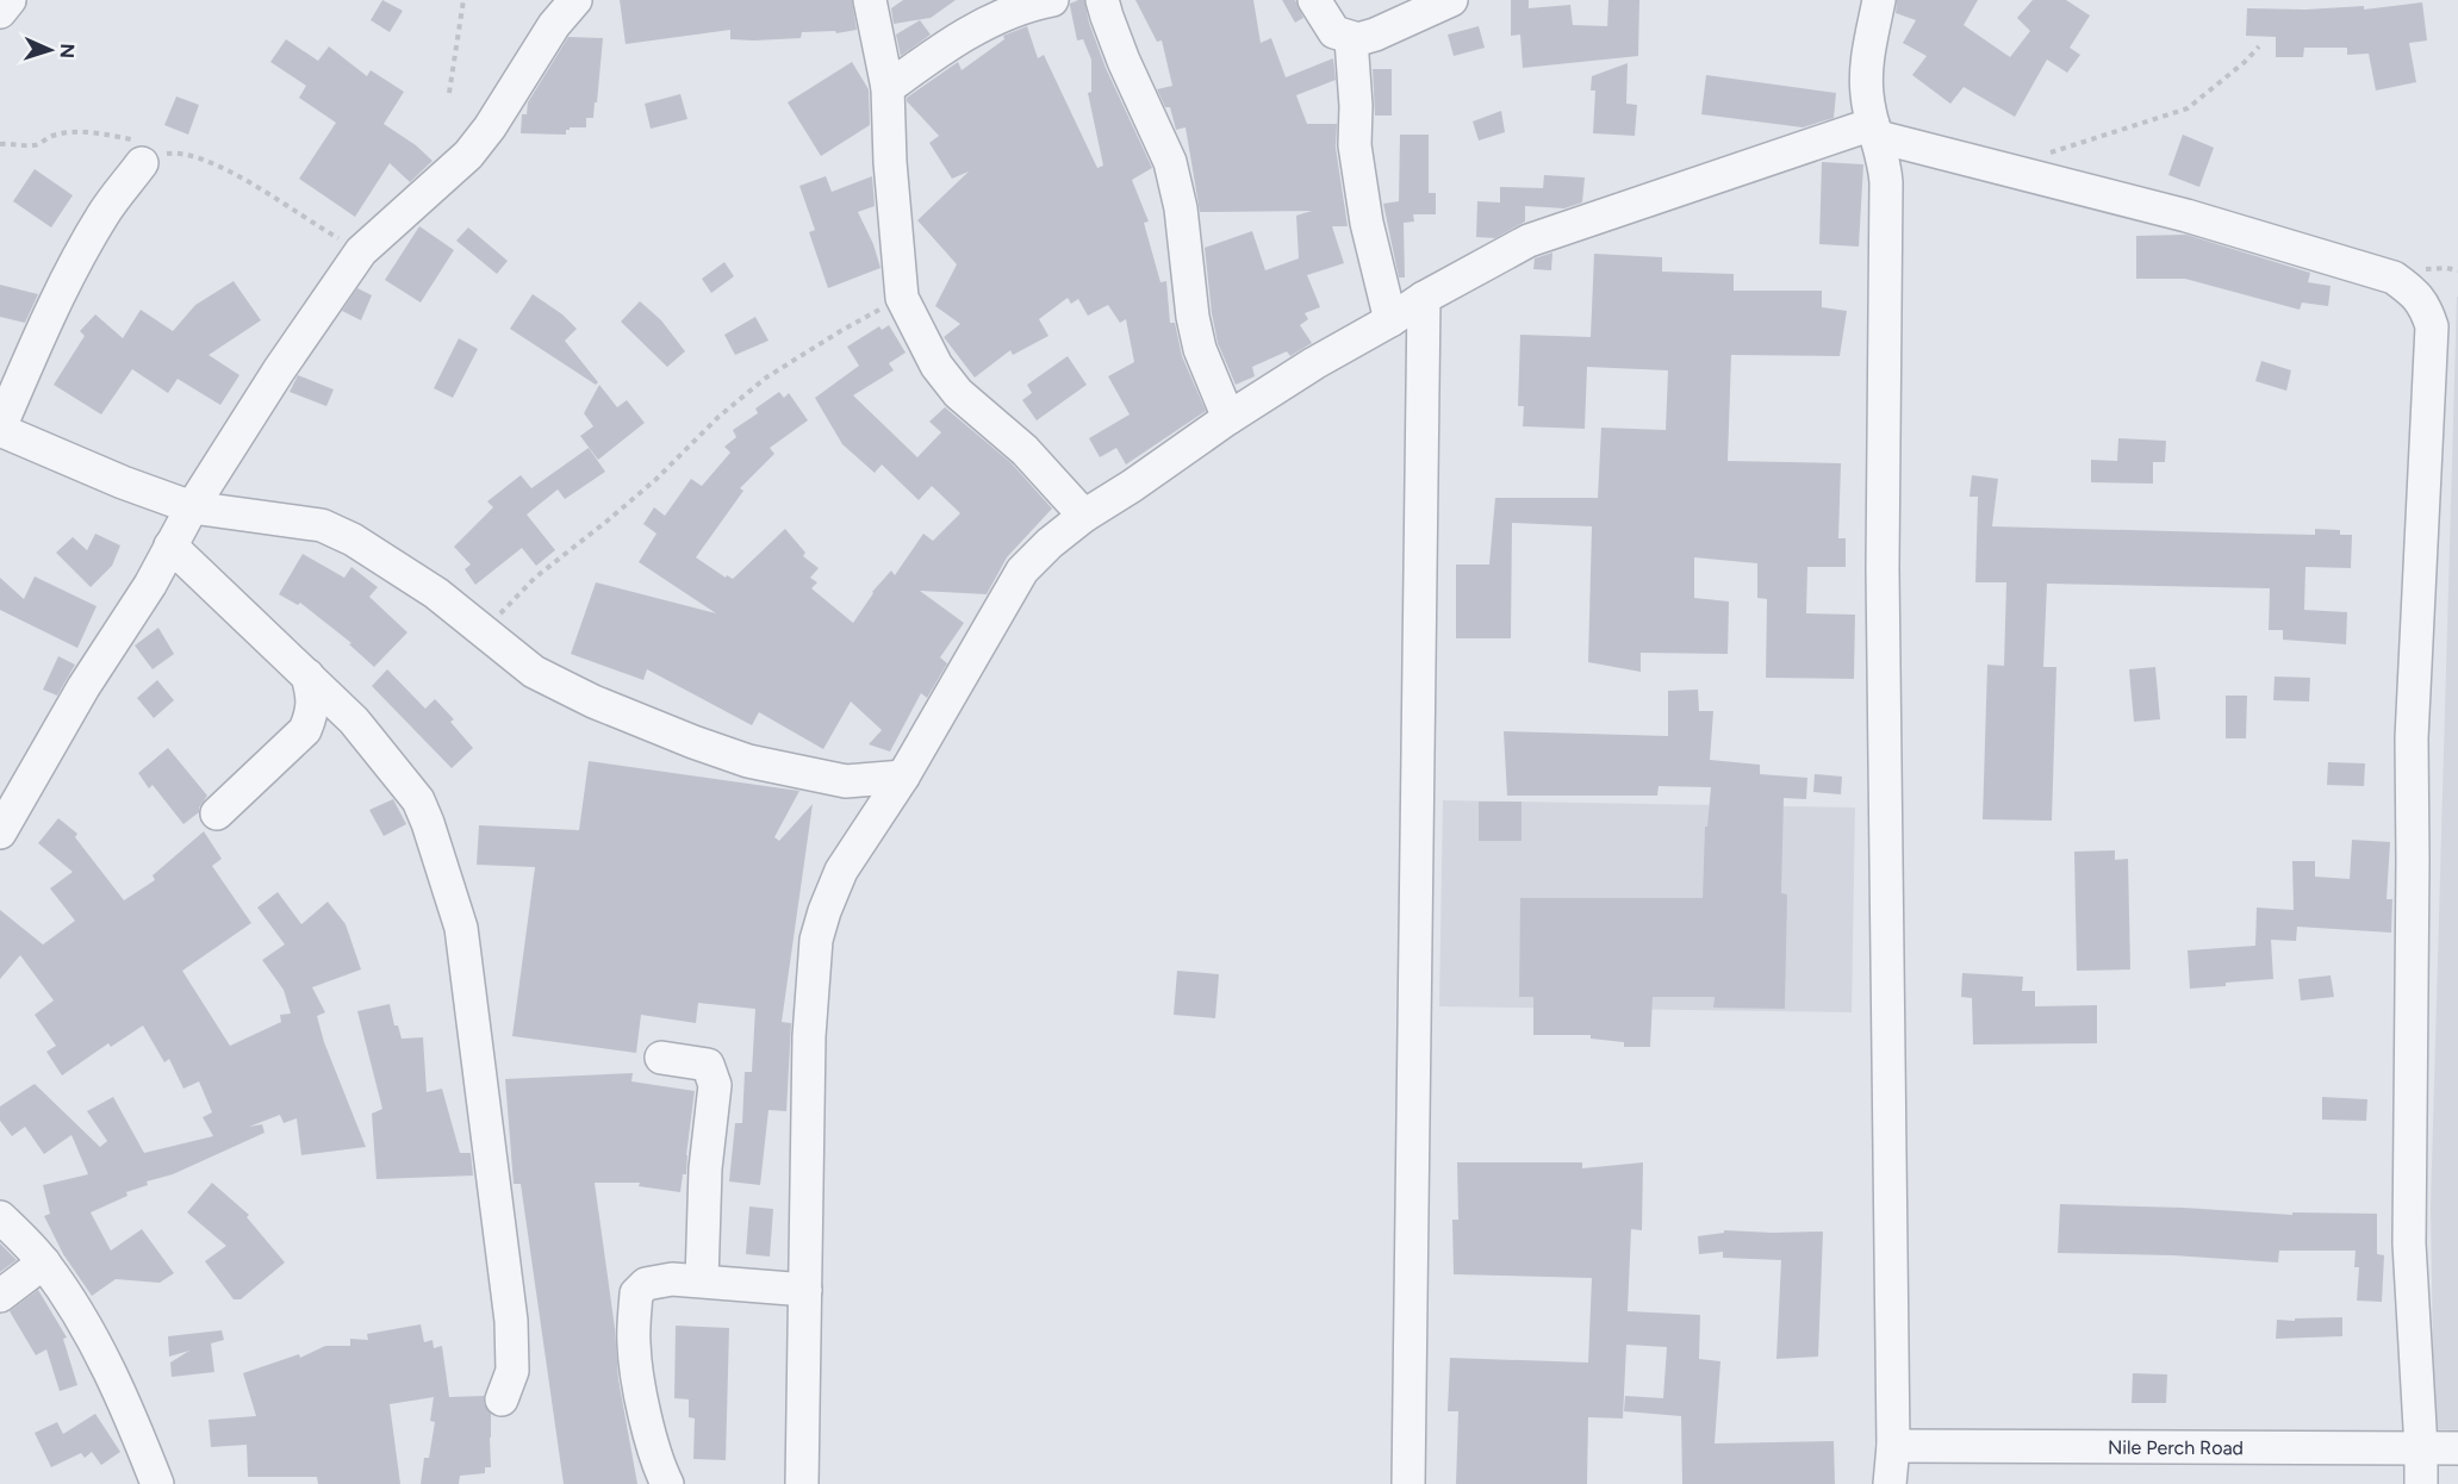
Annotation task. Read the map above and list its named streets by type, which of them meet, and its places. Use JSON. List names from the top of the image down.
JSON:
{
  "streets": {
    "street": ["Nile Perch Road"]
  },
  "north": "right"
}
